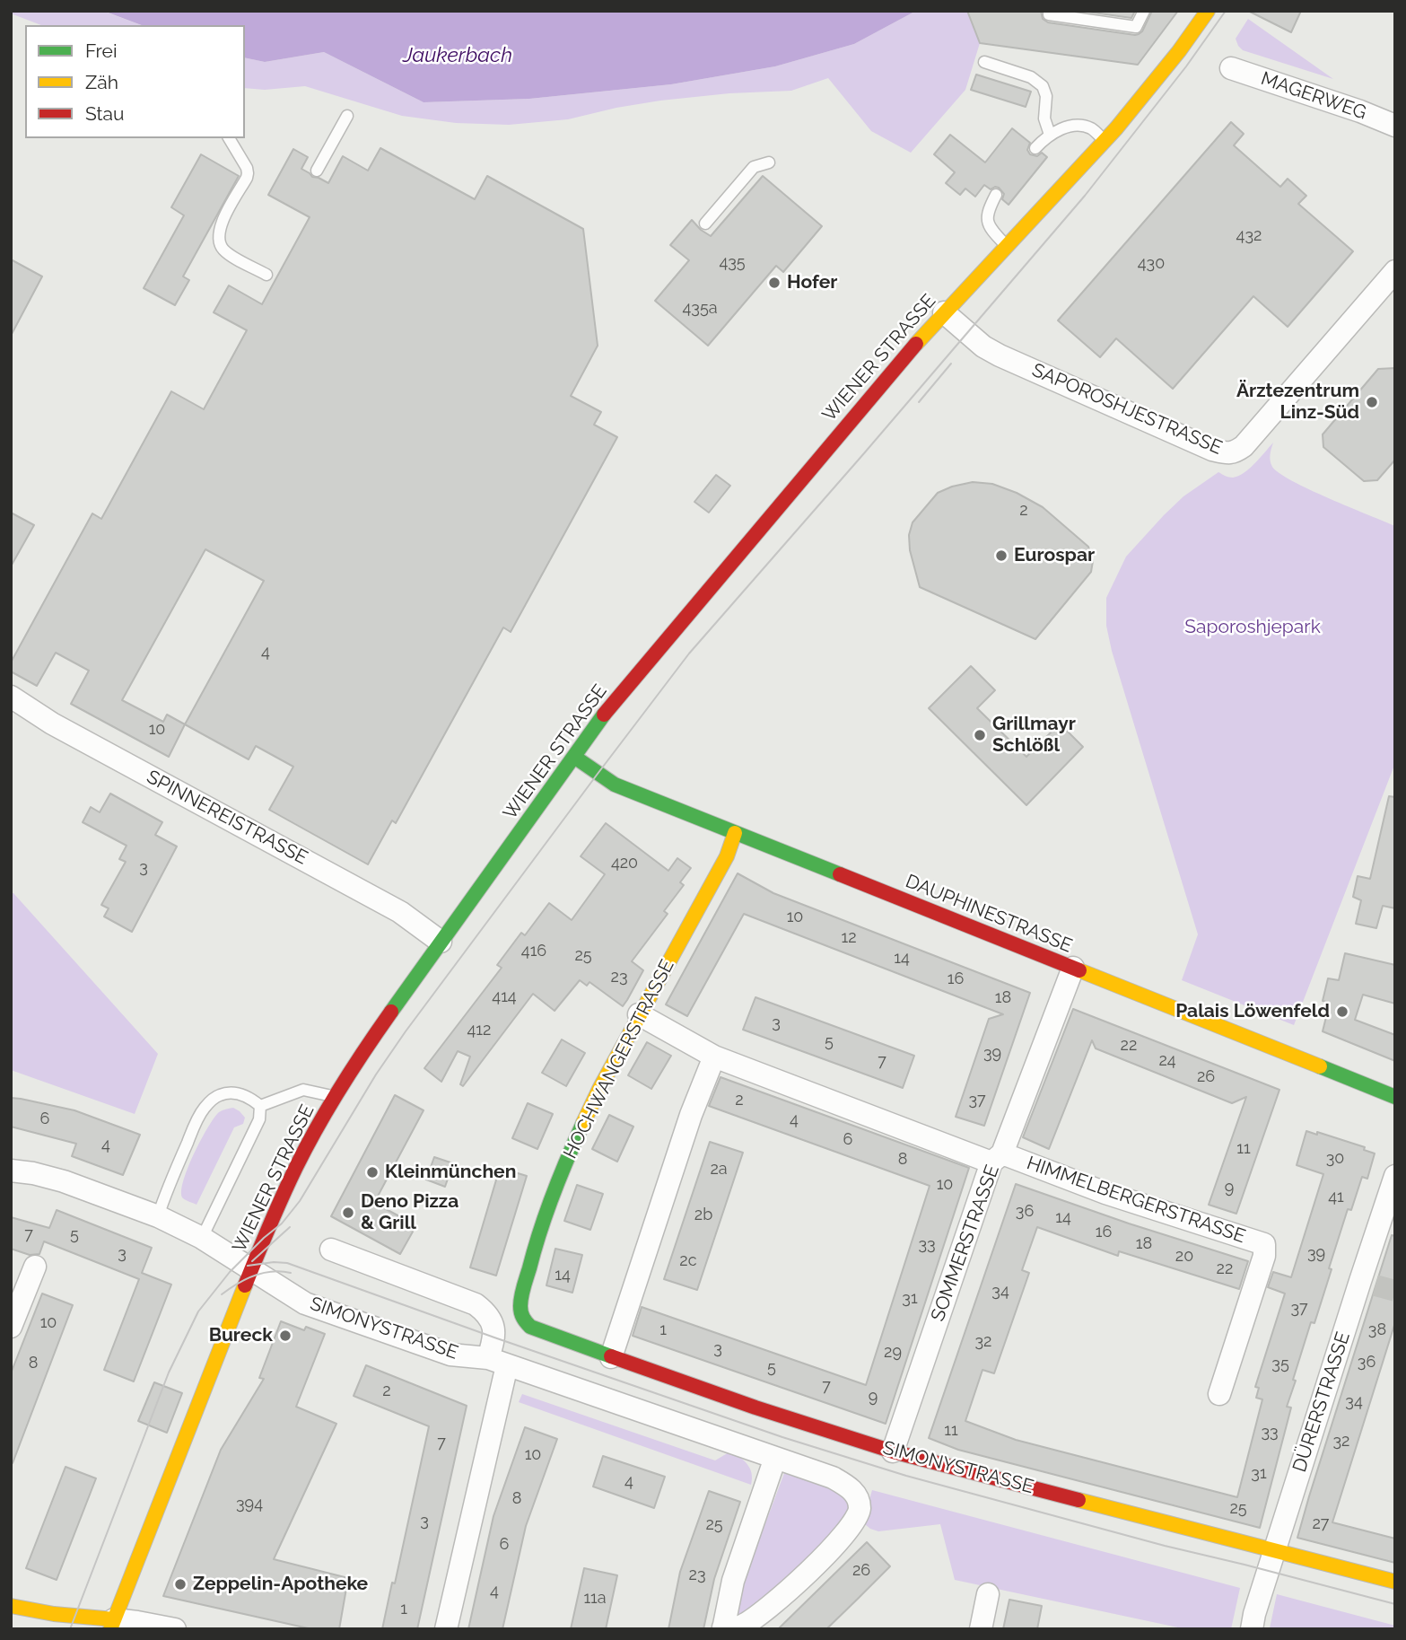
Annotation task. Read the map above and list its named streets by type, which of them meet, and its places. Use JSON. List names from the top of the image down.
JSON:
{
  "streets": {
    "main road": [
      "WIENER STRASSE",
      "DAUPHINESTRASSE",
      "HOCHWANGERSTRASSE",
      "SIMONYSTRASSE"
    ],
    "street": [
      "MAGERWEG",
      "SAPOROSHJESTRASSE",
      "SPINNEREISTRASSE",
      "HIMMELBERGERSTRASSE",
      "SOMMERSTRASSE",
      "DÜRERSTRASSE"
    ]
  },
  "crossings": [
    ["WIENER STRASSE", "SAPOROSHJESTRASSE"],
    ["WIENER STRASSE", "SPINNEREISTRASSE"],
    ["WIENER STRASSE", "DAUPHINESTRASSE"],
    ["WIENER STRASSE", "SIMONYSTRASSE"],
    ["DAUPHINESTRASSE", "HOCHWANGERSTRASSE"],
    ["DAUPHINESTRASSE", "SOMMERSTRASSE"],
    ["HOCHWANGERSTRASSE", "HIMMELBERGERSTRASSE"],
    ["HOCHWANGERSTRASSE", "SIMONYSTRASSE"],
    ["HIMMELBERGERSTRASSE", "SOMMERSTRASSE"],
    ["SOMMERSTRASSE", "SIMONYSTRASSE"],
    ["SIMONYSTRASSE", "DÜRERSTRASSE"]
  ],
  "water": ["Jaukerbach"],
  "parks": ["Saporoshjepark"],
  "places": [
    "Hofer",
    "Ärztezentrum Linz-Süd",
    "Eurospar",
    "Grillmayr Schlößl",
    "Palais Löwenfeld",
    "Kleinmünchen",
    "Deno Pizza & Grill",
    "Bureck",
    "Zeppelin-Apotheke"
  ],
  "house_numbers": [
    "432",
    "435",
    "430",
    "435a",
    "2",
    "4",
    "10",
    "420",
    "3",
    "10",
    "12",
    "416",
    "25",
    "14",
    "23",
    "16",
    "414",
    "18",
    "3",
    "412",
    "5",
    "22",
    "39",
    "24",
    "7",
    "26",
    "2",
    "37",
    "6",
    "4",
    "6",
    "4",
    "11",
    "30",
    "8",
    "2a",
    "10",
    "9",
    "41",
    "36",
    "2b",
    "14",
    "16",
    "7",
    "5",
    "18",
    "33",
    "3",
    "39",
    "20",
    "2c",
    "22",
    "14",
    "34",
    "31",
    "37",
    "10",
    "1",
    "38",
    "32",
    "3",
    "29",
    "36",
    "8",
    "35",
    "5",
    "7",
    "2",
    "9",
    "34",
    "11",
    "33",
    "32",
    "7",
    "10",
    "31",
    "4",
    "8",
    "394",
    "25",
    "3",
    "27",
    "25",
    "6",
    "26",
    "23",
    "4",
    "11a",
    "1"
  ],
  "legend": ["Frei", "Zäh", "Stau"]
}
